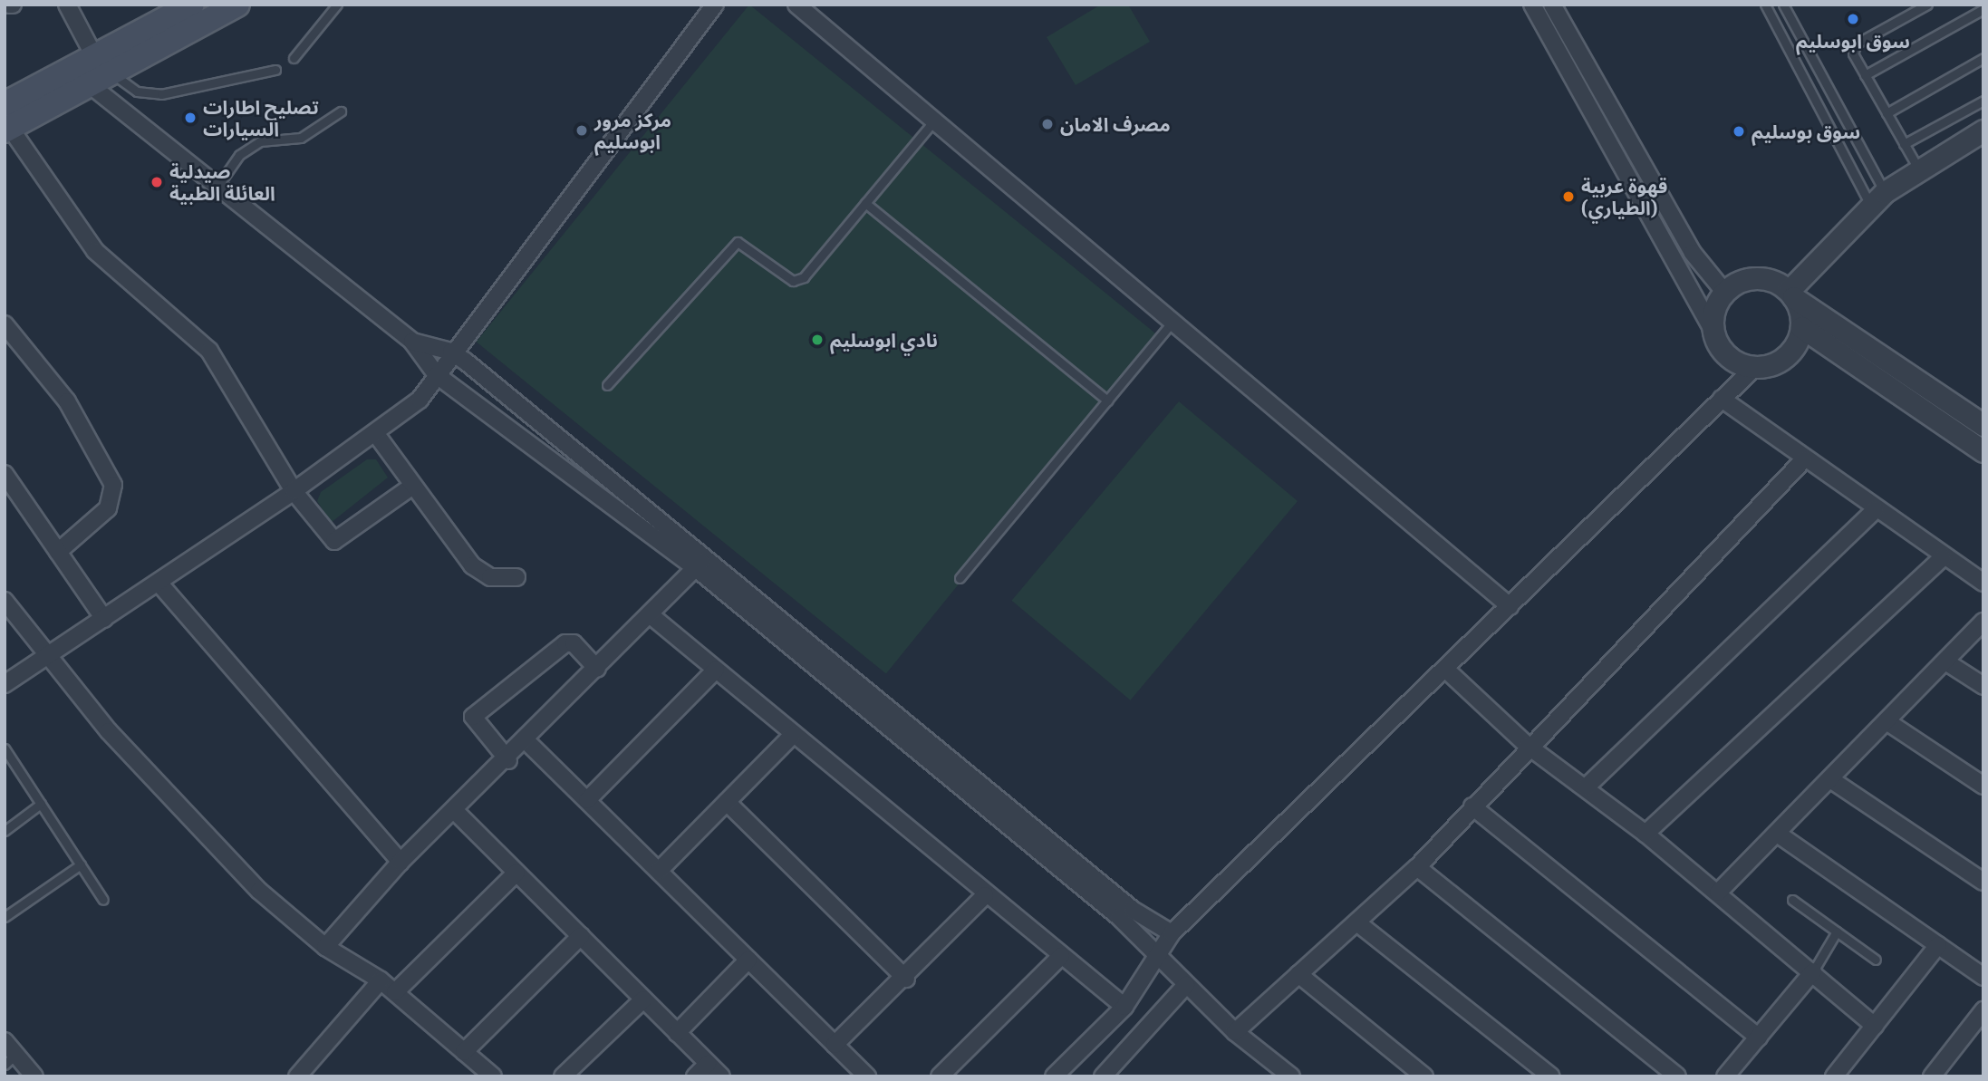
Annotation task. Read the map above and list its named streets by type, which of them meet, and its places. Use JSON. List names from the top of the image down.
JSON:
{
  "places": [
    "سوق ابوسليم",
    "تصليح اطارات السيارات",
    "مصرف الامان",
    "مركز مرور ابوسليم",
    "سوق بوسليم",
    "صيدلية العائلة الطبية",
    "قهوة عربية (الطياري)",
    "نادي ابوسليم"
  ]
}
